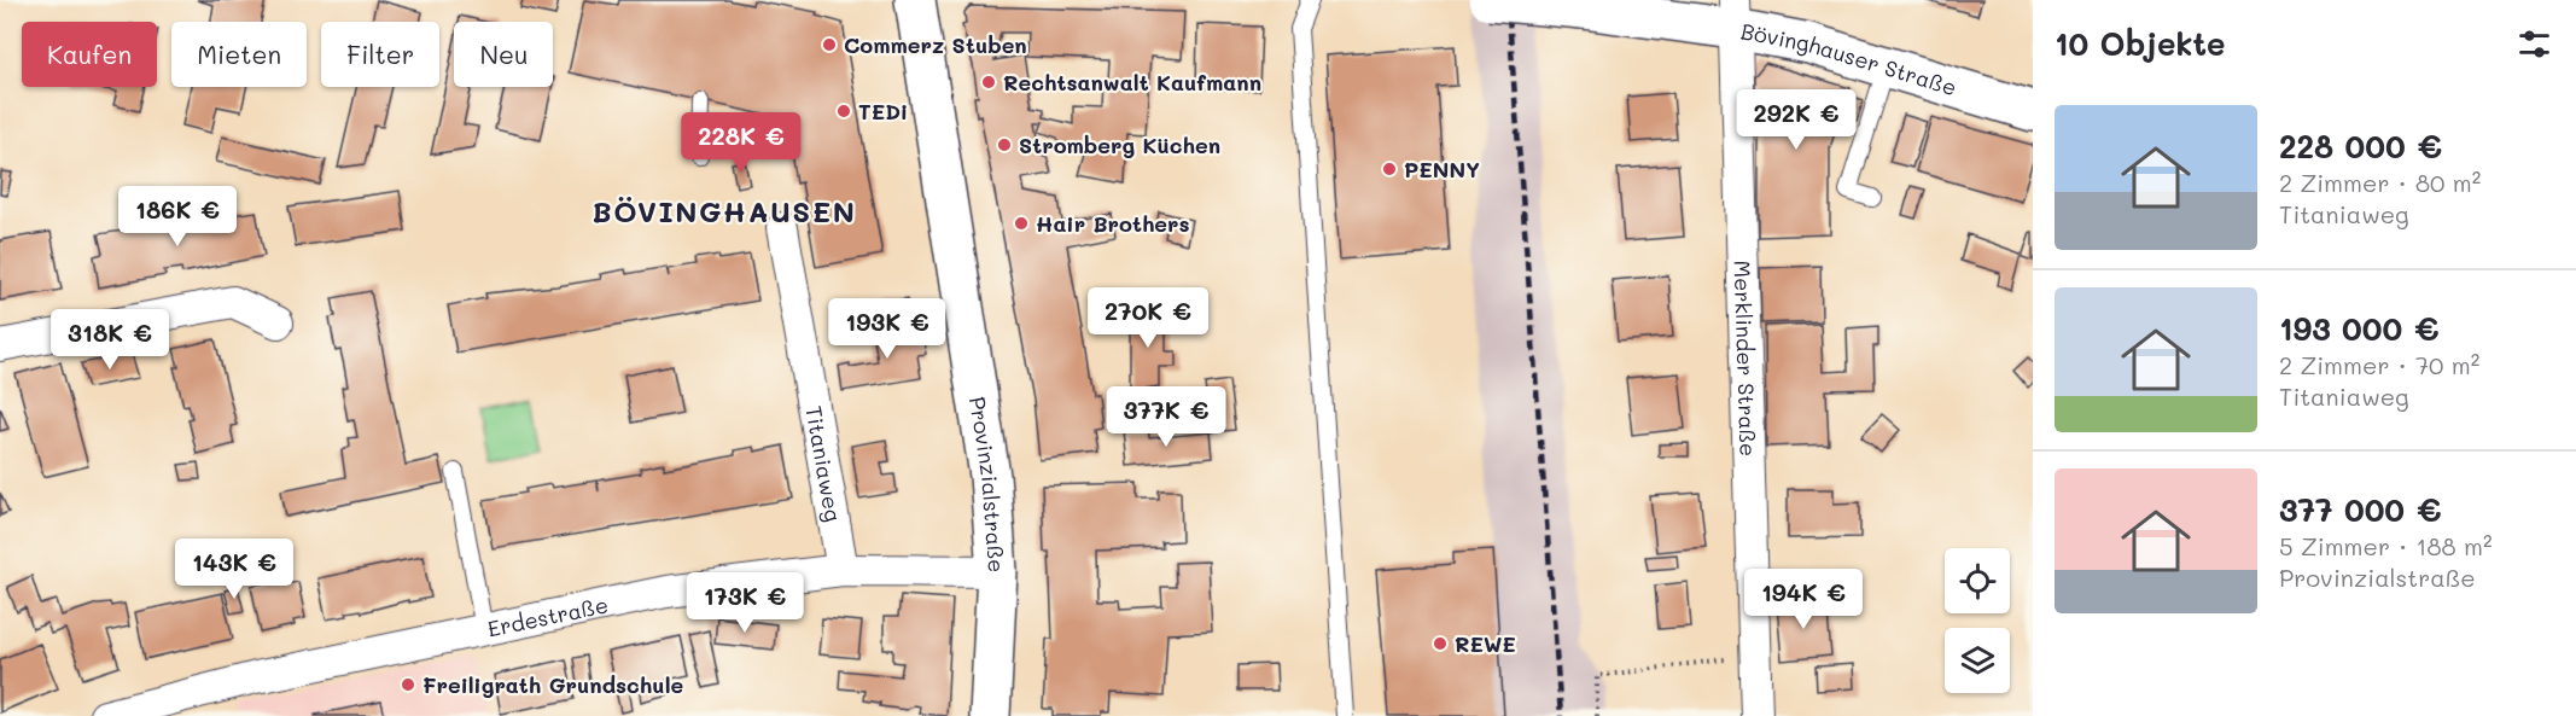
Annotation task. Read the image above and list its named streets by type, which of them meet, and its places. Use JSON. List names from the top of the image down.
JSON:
{
  "streets": {
    "main road": ["Bövinghauser Straße", "Provinzialstraße"],
    "street": ["Merklinder Straße", "Titaniaweg", "Erdestraße"]
  },
  "crossings": [
    ["Bövinghauser Straße", "Merklinder Straße"],
    ["Titaniaweg", "Erdestraße"],
    ["Provinzialstraße", "Erdestraße"]
  ],
  "districts": ["BÖVINGHAUSEN"],
  "places": [
    "Commerz Stuben",
    "Rechtsanwalt Kaufmann",
    "TEDi",
    "Stromberg Küchen",
    "PENNY",
    "Hair Brothers",
    "REWE",
    "Freiligrath Grundschule"
  ],
  "page": {
    "heading": "10 Objekte",
    "chip": [
      "Kaufen",
      "Mieten",
      "Filter",
      "Neu"
    ],
    "list": [
      {
        "name": "228 000 €",
        "note": "2 Zimmer · 80 m² · Titaniaweg"
      },
      {
        "name": "193 000 €",
        "note": "2 Zimmer · 70 m² · Titaniaweg"
      },
      {
        "name": "377 000 €",
        "note": "5 Zimmer · 188 m² · Provinzialstraße"
      }
    ],
    "price": [
      "292K €",
      "228K €",
      "186K €",
      "270K €",
      "193K €",
      "318K €",
      "377K €",
      "143K €",
      "194K €",
      "173K €"
    ]
  }
}
